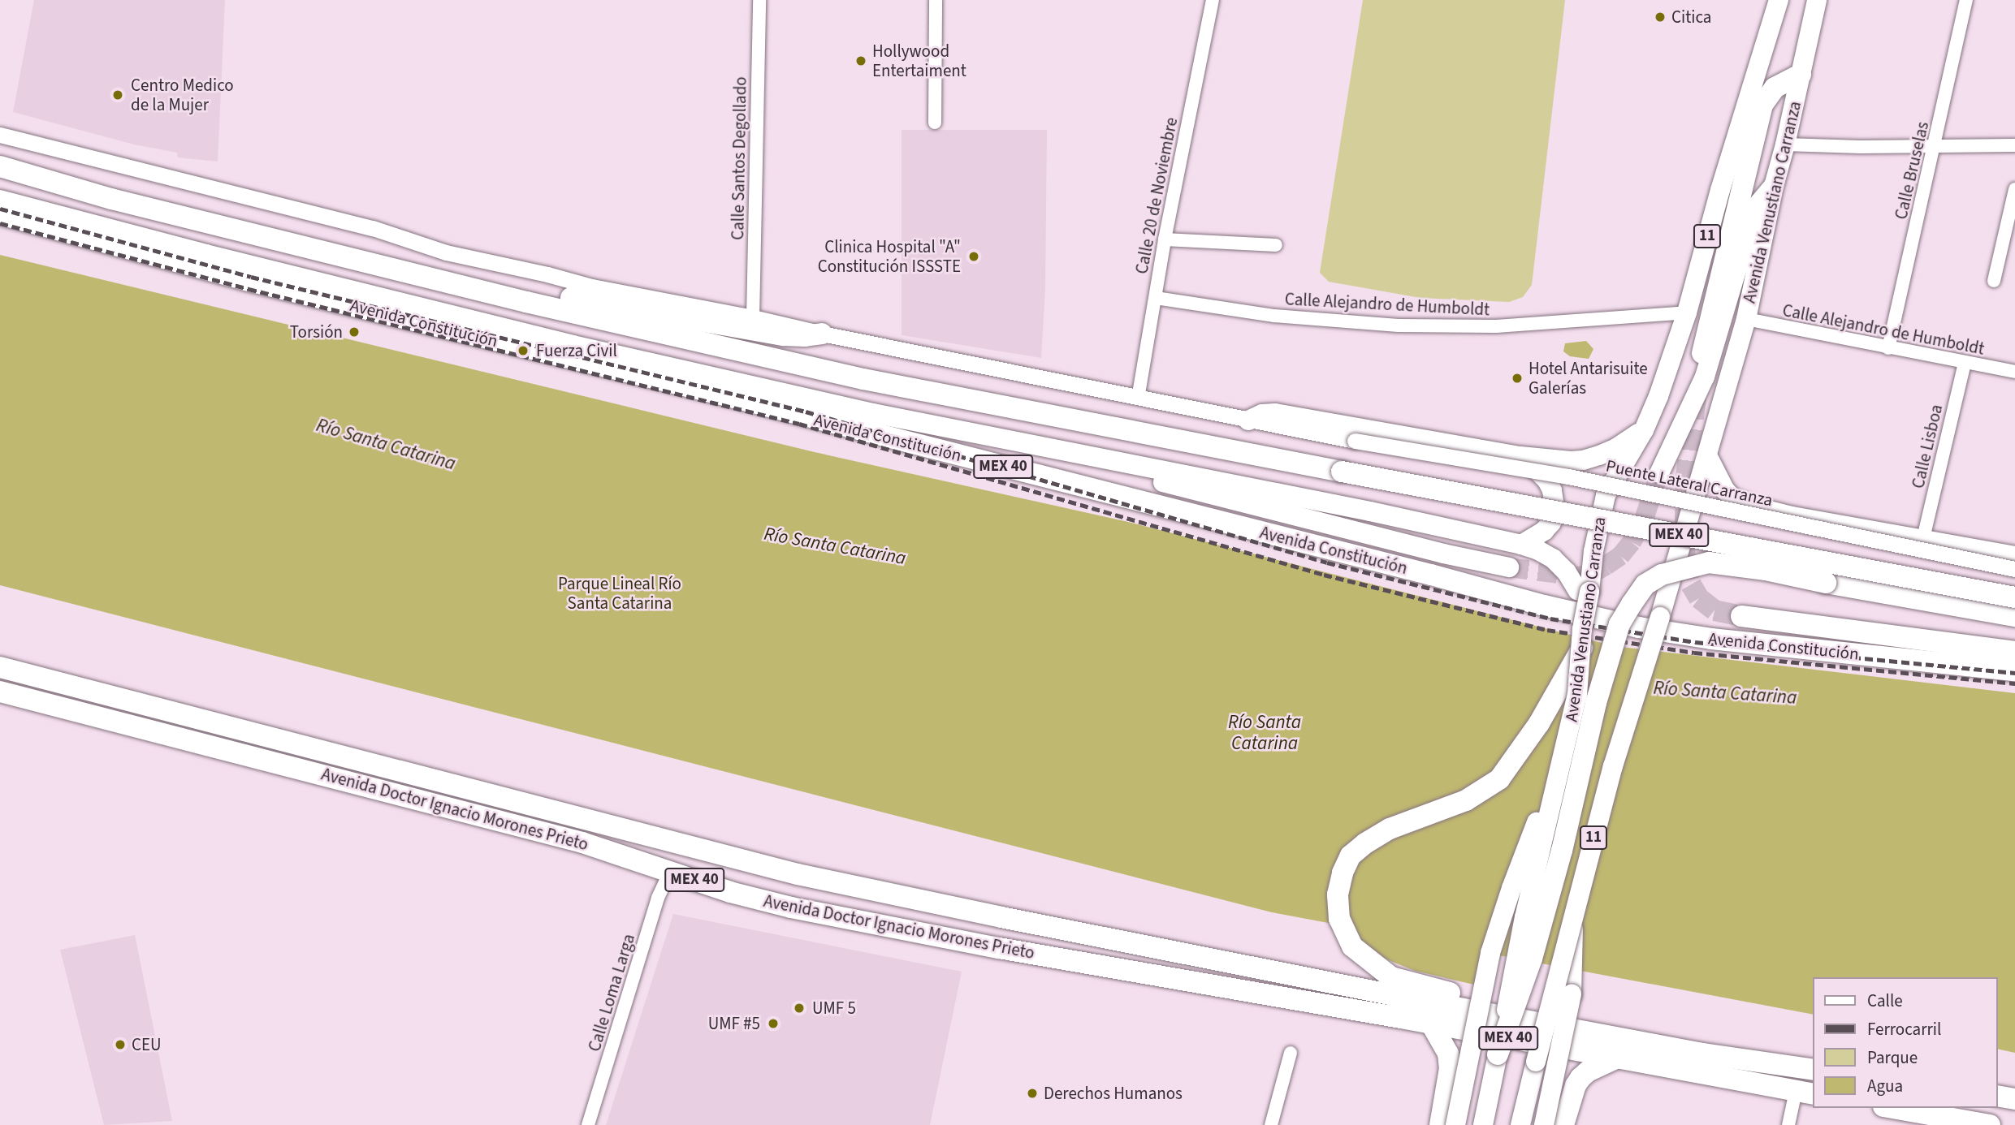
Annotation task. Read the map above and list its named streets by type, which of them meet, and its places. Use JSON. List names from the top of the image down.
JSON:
{
  "streets": {
    "highway": ["Avenida Constitución", "MEX 40", "Avenida Doctor Ignacio Morones Prieto"],
    "main road": ["Avenida Venustiano Carranza", "11"],
    "street": [
      "Calle Santos Degollado",
      "Calle Bruselas",
      "Calle 20 de Noviembre",
      "Calle Alejandro de Humboldt",
      "Calle Lisboa",
      "Puente Lateral Carranza",
      "Calle Loma Larga"
    ]
  },
  "crossings": [
    ["Calle Bruselas", "Calle Alejandro de Humboldt"],
    ["Calle 20 de Noviembre", "Calle Alejandro de Humboldt"],
    ["Avenida Venustiano Carranza", "Calle Alejandro de Humboldt"],
    ["Avenida Venustiano Carranza", "Avenida Constitución"],
    ["Calle Alejandro de Humboldt", "Calle Lisboa"],
    ["Avenida Doctor Ignacio Morones Prieto", "Calle Loma Larga"]
  ],
  "water": ["Río Santa Catarina"],
  "parks": ["Parque Lineal Río Santa Catarina"],
  "places": [
    "Citica",
    "Hollywood Entertaiment",
    "Centro Medico de la Mujer",
    "Clinica Hospital \"A\" Constitución ISSSTE",
    "Torsión",
    "Fuerza Civil",
    "Hotel Antarisuite Galerías",
    "UMF 5",
    "UMF #5",
    "CEU",
    "Derechos Humanos"
  ],
  "legend": [
    "Calle",
    "Ferrocarril",
    "Parque",
    "Agua"
  ]
}
